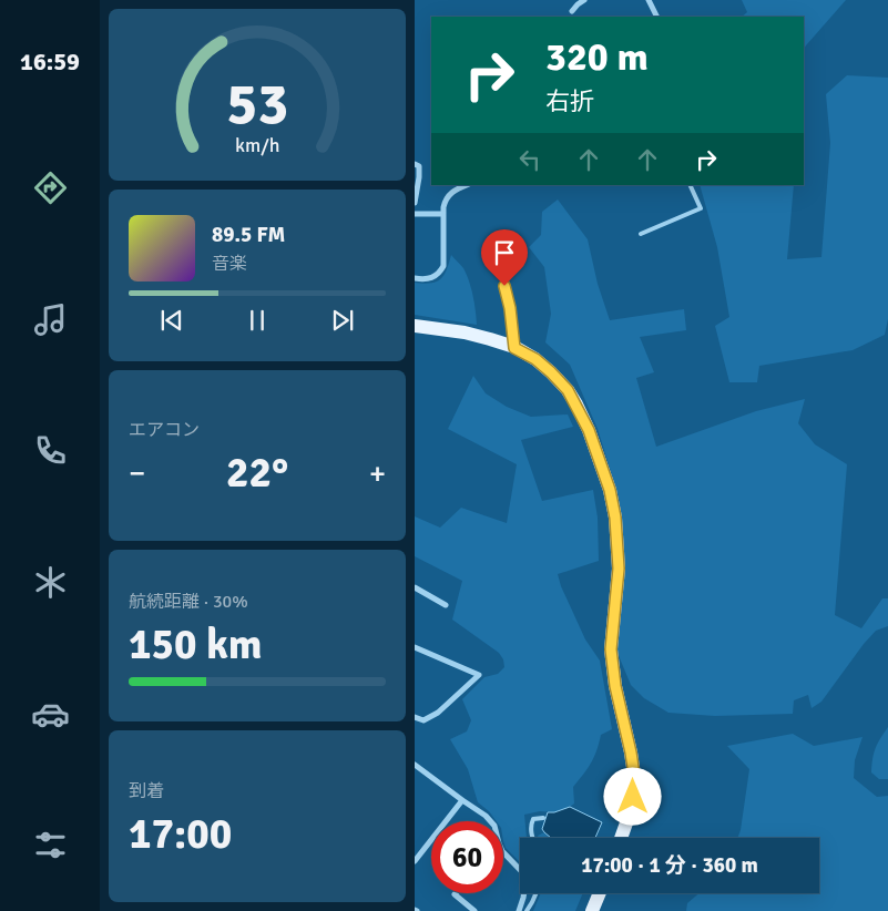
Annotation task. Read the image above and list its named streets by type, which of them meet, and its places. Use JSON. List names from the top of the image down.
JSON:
{
  "page": {
    "tabs": "16:59",
    "turn": ["320 m", "右折"],
    "song": ["89.5 FM", "音楽"],
    "tile": [
      "エアコン",
      ["航続距離 · 30%", "150 km"],
      ["到着", "17:00"]
    ],
    "heat": ["−", "22°", "+"],
    "limit": "60",
    "trip": "17:00 · 1 分 · 360 m",
    "gauge": ["53", "km/h"]
  }
}
